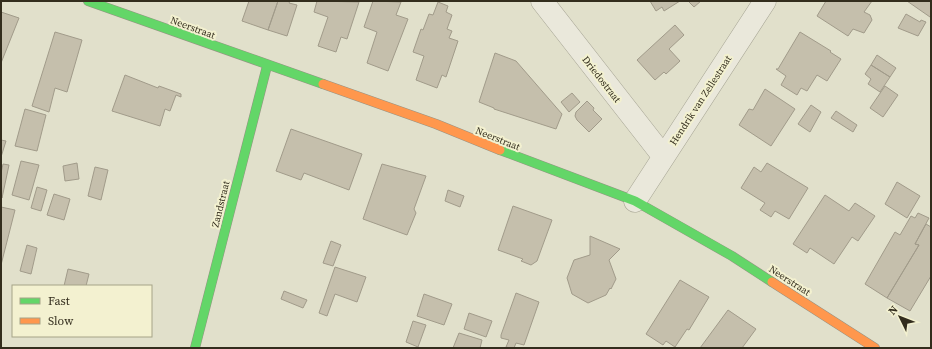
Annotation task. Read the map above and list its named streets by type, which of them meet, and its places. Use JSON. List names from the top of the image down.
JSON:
{
  "streets": {
    "street": [
      "Neerstraat",
      "Driedostraat",
      "Hendrik van Zellestraat",
      "Zandstraat"
    ]
  },
  "crossings": [
    ["Neerstraat", "Hendrik van Zellestraat"],
    ["Neerstraat", "Zandstraat"],
    ["Driedostraat", "Hendrik van Zellestraat"]
  ],
  "legend": ["Fast", "Slow"],
  "north": "top left"
}
